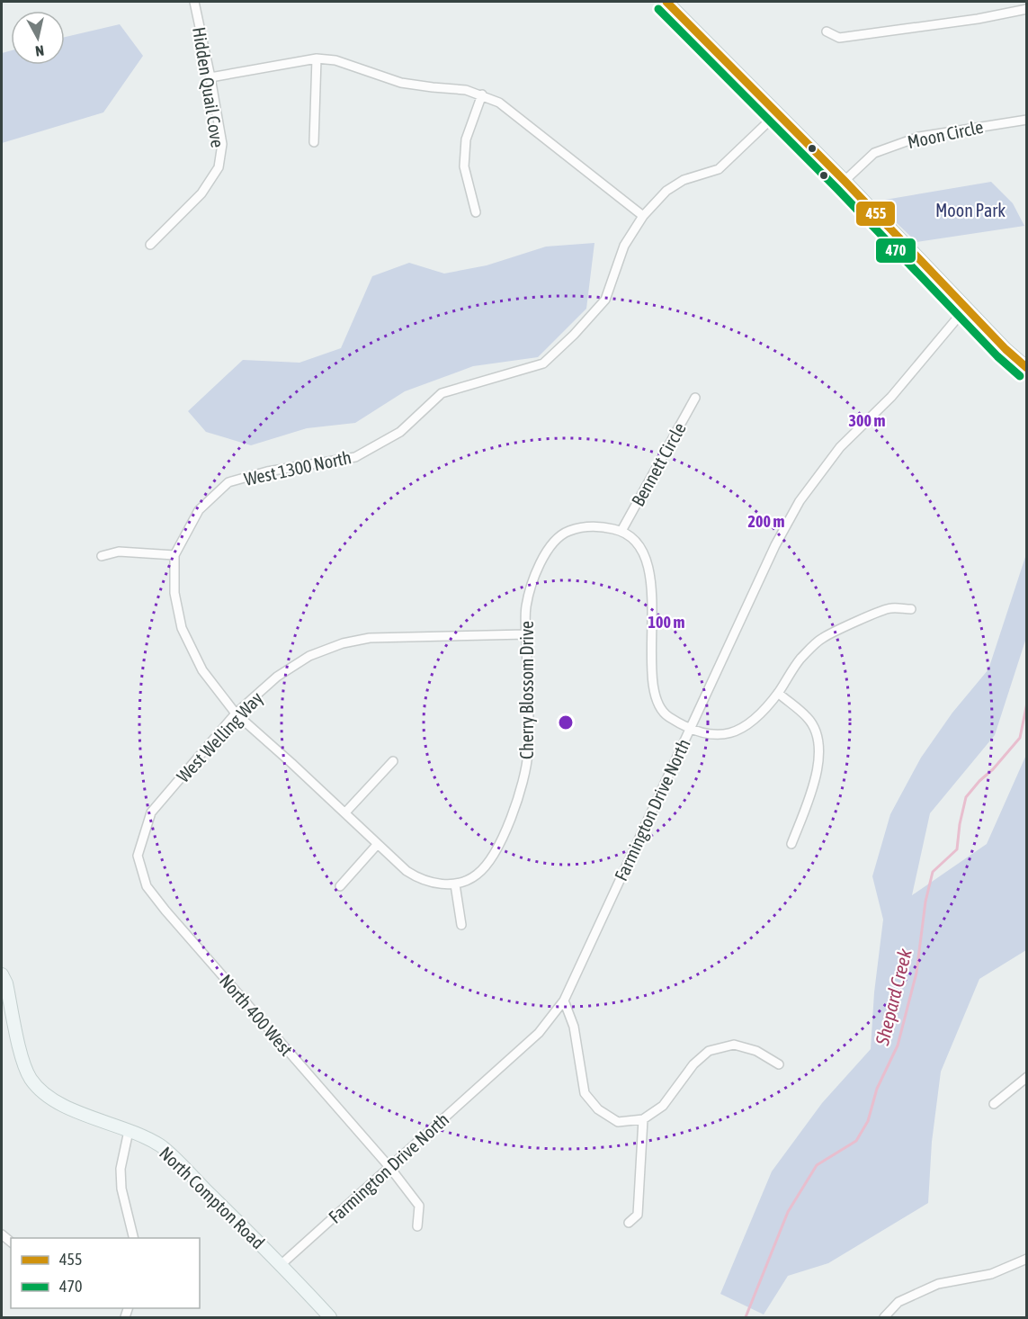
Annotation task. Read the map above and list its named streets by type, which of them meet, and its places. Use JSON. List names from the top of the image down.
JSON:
{
  "streets": {
    "main road": ["North Compton Road"],
    "street": [
      "Hidden Quail Cove",
      "Moon Circle",
      "Bennett Circle",
      "West 1300 North",
      "Cherry Blossom Drive",
      "West Welling Way",
      "Farmington Drive North",
      "North 400 West"
    ]
  },
  "crossings": [
    ["Bennett Circle", "Cherry Blossom Drive"],
    ["Cherry Blossom Drive", "West Welling Way"],
    ["West Welling Way", "North 400 West"],
    ["Farmington Drive North", "North 400 West"],
    ["Farmington Drive North", "North Compton Road"]
  ],
  "water": ["Shepard Creek"],
  "parks": ["Moon Park"],
  "lines": ["transit line 455", "transit line 470"],
  "legend": ["455", "470"],
  "north": "bottom",
  "rings": ["300 m", "200 m", "100 m"]
}
